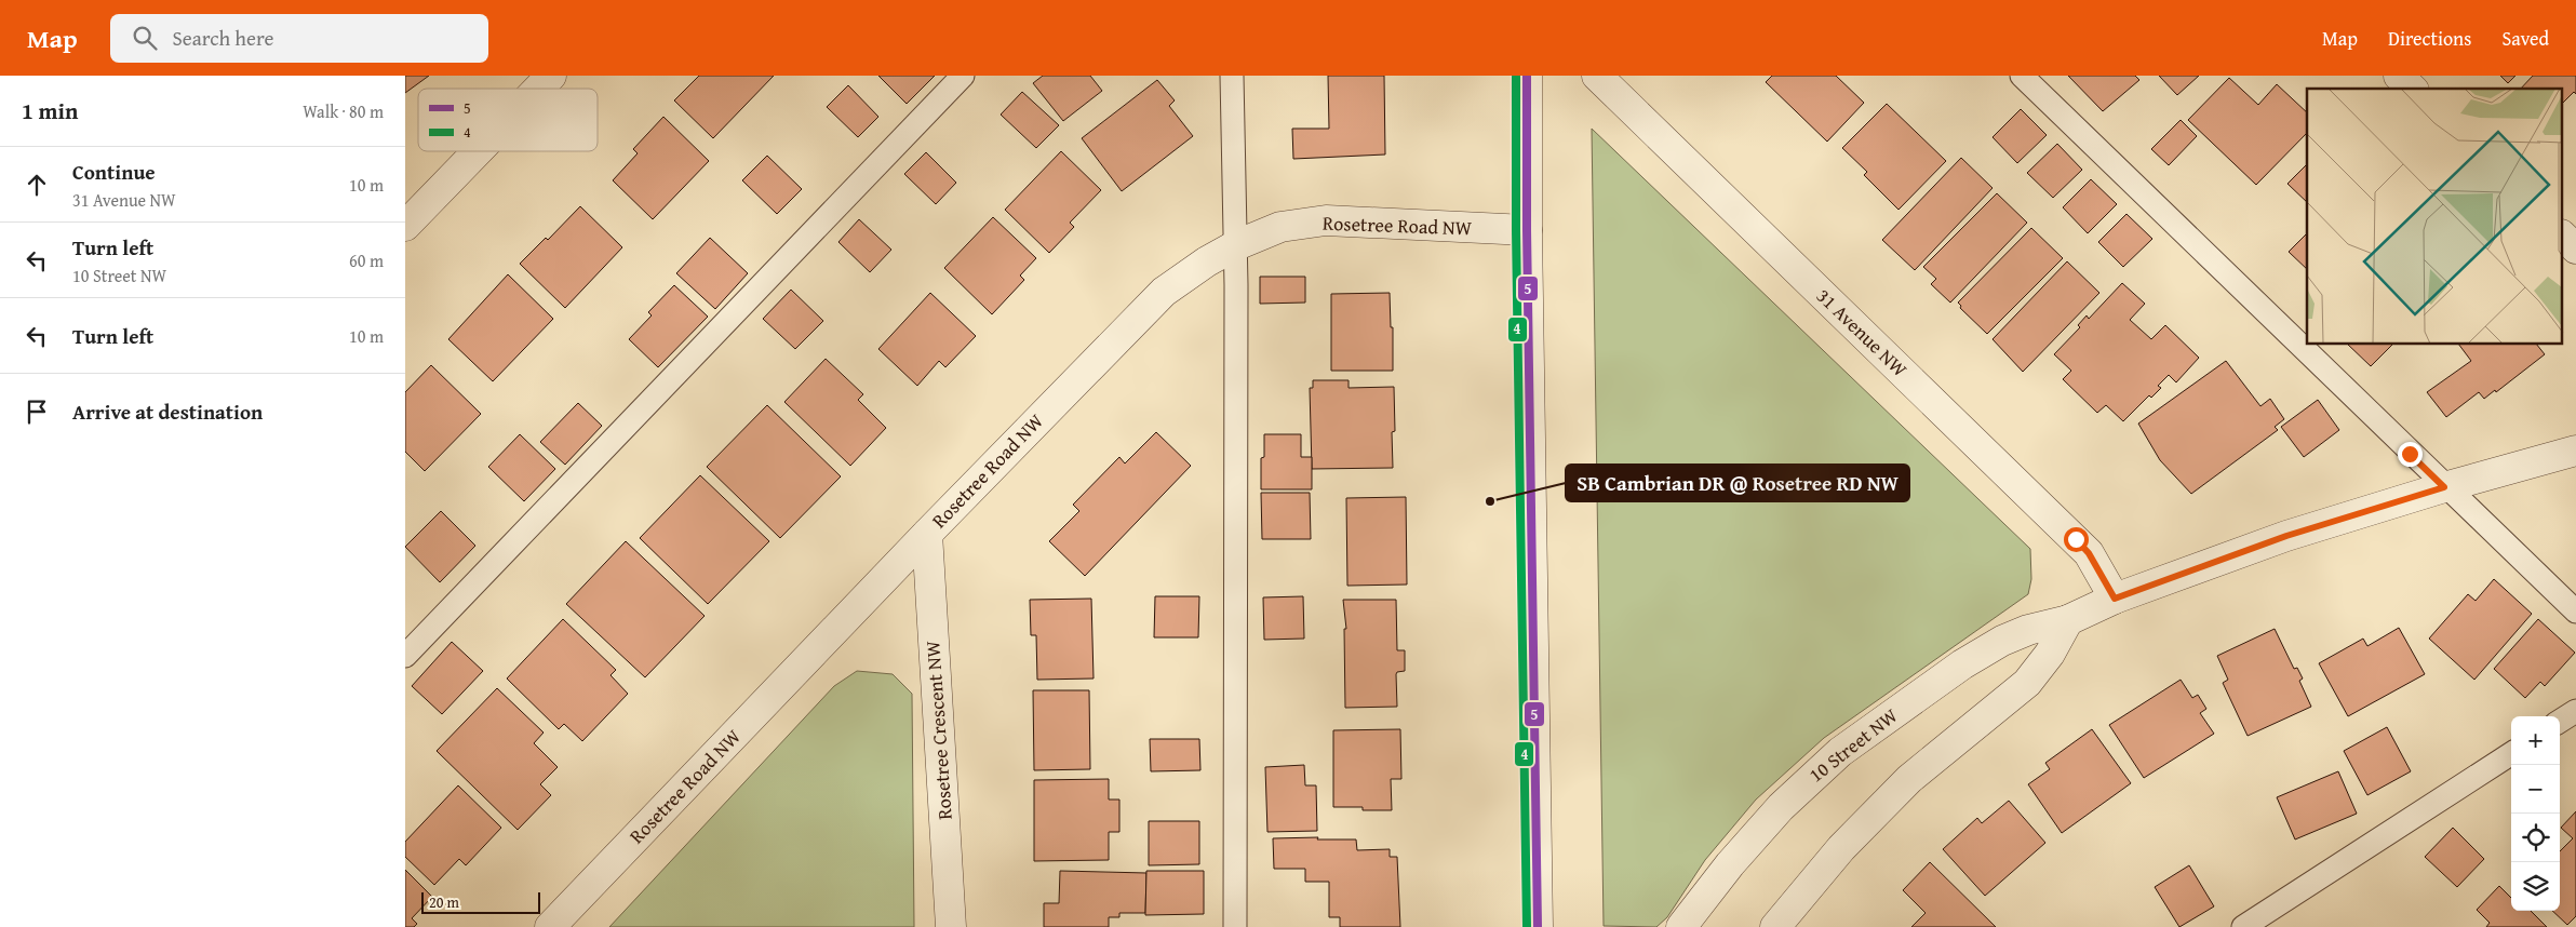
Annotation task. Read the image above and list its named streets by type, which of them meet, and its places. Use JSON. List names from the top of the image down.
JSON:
{
  "streets": {
    "street": [
      "Rosetree Road NW",
      "31 Avenue NW",
      "Rosetree Crescent NW",
      "10 Street NW"
    ]
  },
  "crossings": [
    ["Rosetree Road NW", "Rosetree Crescent NW"],
    ["31 Avenue NW", "10 Street NW"]
  ],
  "places": ["SB Cambrian DR @ Rosetree RD NW"],
  "lines": ["transit line 5", "transit line 4"],
  "legend": ["5", "4"],
  "scale_bar": "20 m",
  "page": {
    "header": "Map",
    "search": "Search here",
    "nav": ["Map", "Directions", "Saved"],
    "heading": ["1 min", "Walk · 80 m"],
    "list": [
      ["Continue", "31 Avenue NW", "10 m"],
      ["Turn left", "10 Street NW", "60 m"],
      ["Turn left", "10 m"],
      "Arrive at destination"
    ],
    "map_buttons": ["+", "−"],
    "scale": "20 m"
  }
}
